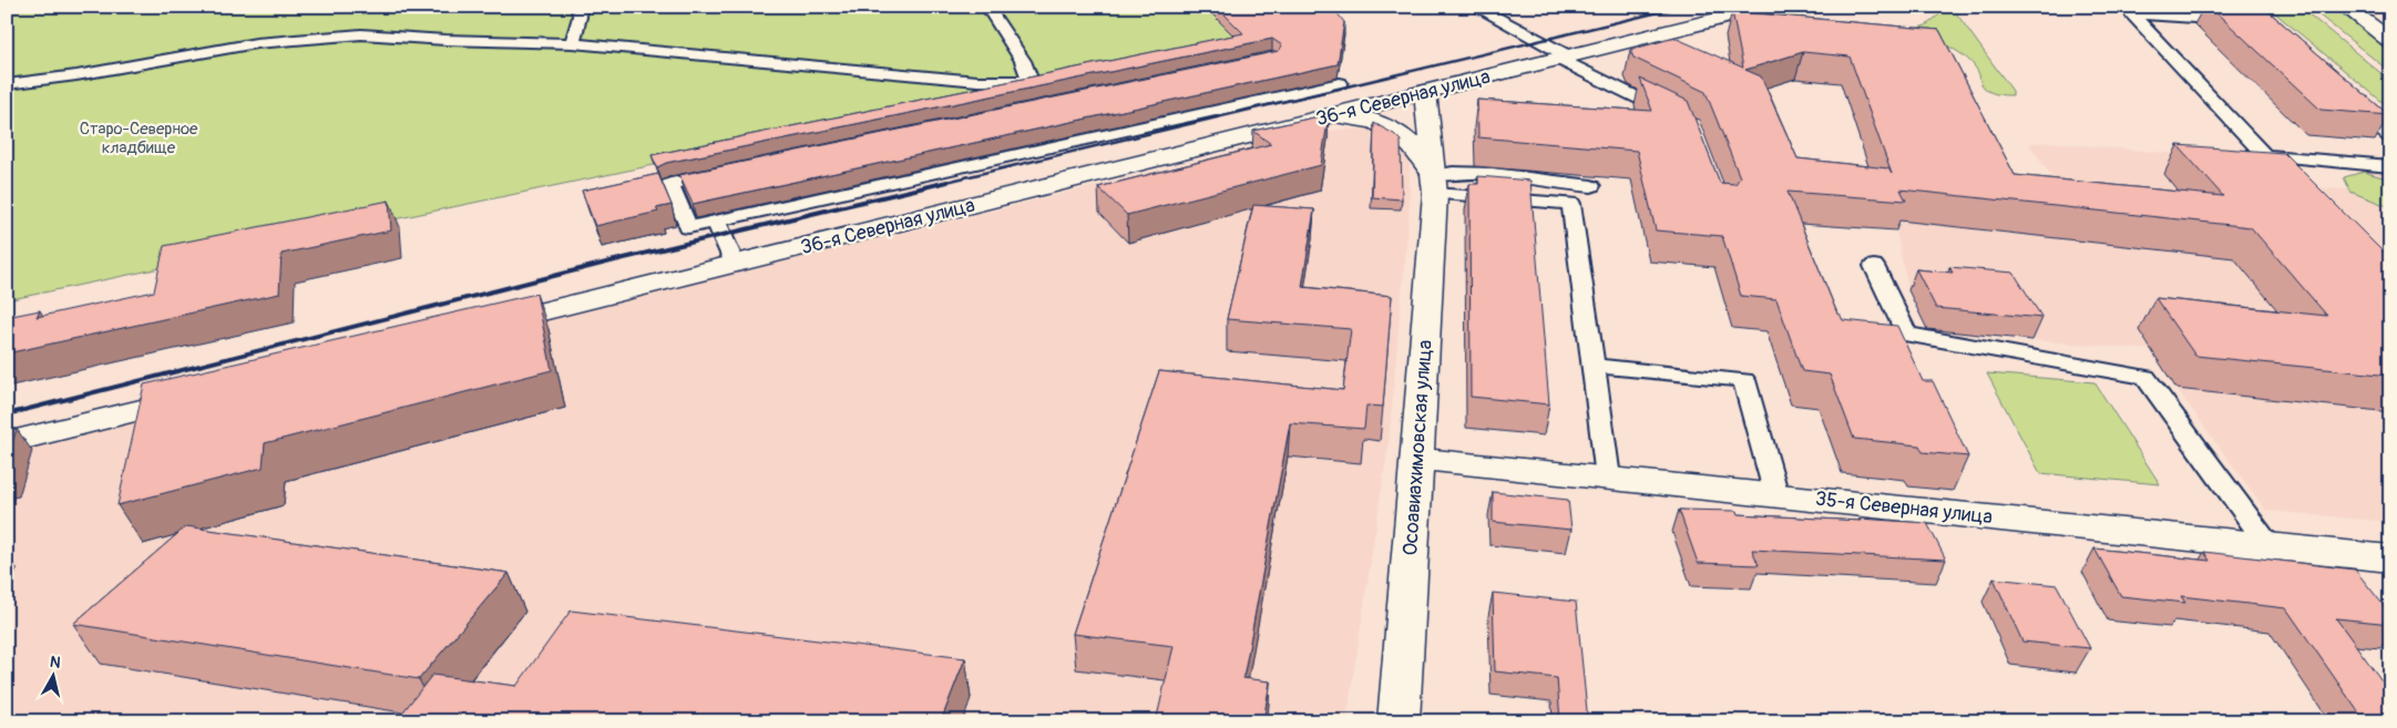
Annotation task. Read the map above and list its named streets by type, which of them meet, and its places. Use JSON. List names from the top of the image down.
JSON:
{
  "streets": {
    "main road": ["36-я Северная улица", "Осоавиахимовская улица", "35-я Северная улица"]
  },
  "crossings": [
    ["36-я Северная улица", "Осоавиахимовская улица"],
    ["Осоавиахимовская улица", "35-я Северная улица"]
  ],
  "parks": ["Старо-Северное кладбище"],
  "north": "top"
}
